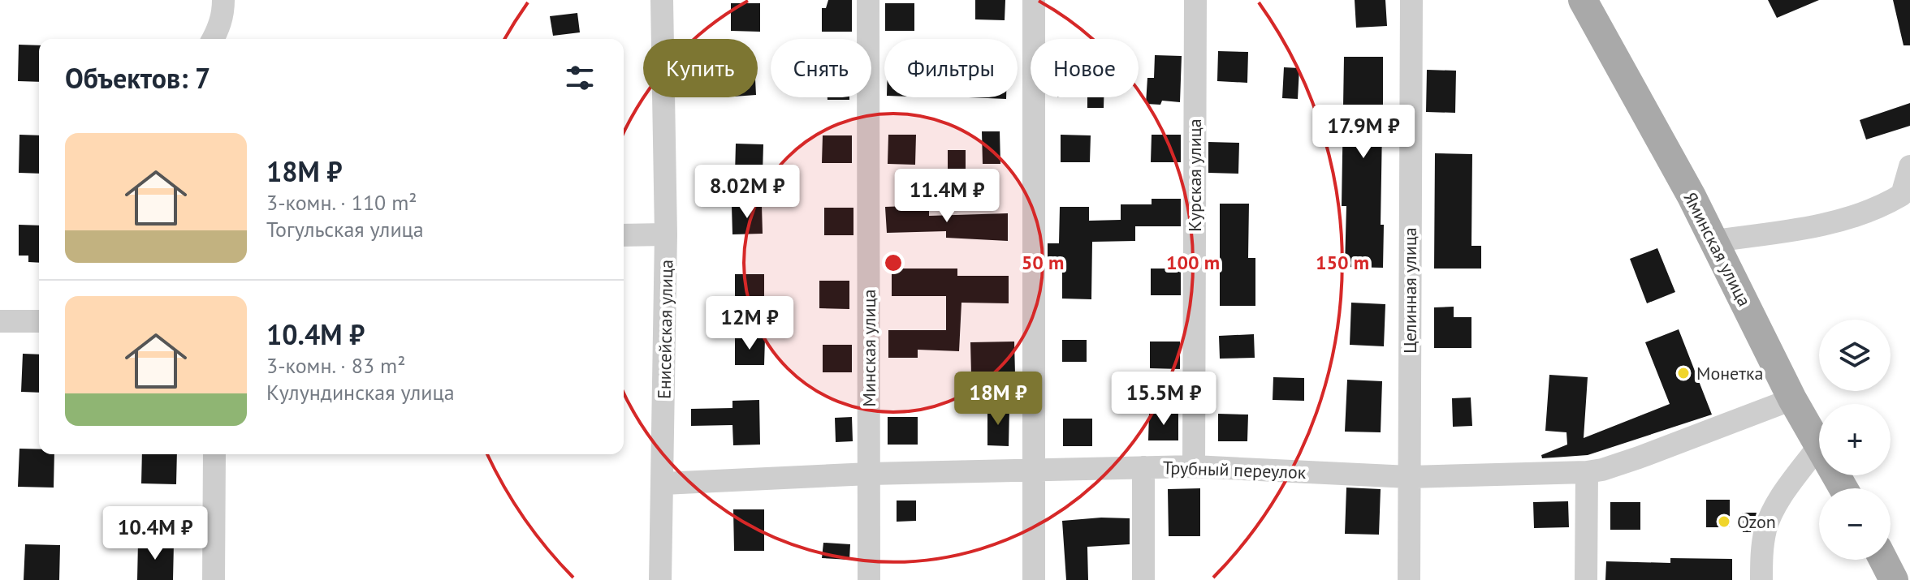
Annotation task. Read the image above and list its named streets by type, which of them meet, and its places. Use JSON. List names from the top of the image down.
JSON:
{
  "streets": {
    "main road": ["Яминская улица"],
    "street": [
      "Курская улица",
      "Целинная улица",
      "Енисейская улица",
      "Минская улица",
      "Трубный переулок"
    ]
  },
  "crossings": [
    ["Курская улица", "Трубный переулок"],
    ["Яминская улица", "Трубный переулок"],
    ["Целинная улица", "Трубный переулок"],
    ["Енисейская улица", "Трубный переулок"],
    ["Минская улица", "Трубный переулок"]
  ],
  "places": ["Монетка", "Ozon"],
  "page": {
    "chip": [
      "Купить",
      "Снять",
      "Фильтры",
      "Новое"
    ],
    "heading": "Объектов: 7",
    "price": [
      "17.9M ₽",
      "8.02M ₽",
      "11.4M ₽",
      "12M ₽",
      "18M ₽",
      "15.5M ₽",
      "10.4M ₽"
    ],
    "list": [
      {
        "name": "18M ₽",
        "note": "3-комн. · 110 m² · Тогульская улица"
      },
      {
        "name": "10.4M ₽",
        "note": "3-комн. · 83 m² · Кулундинская улица"
      }
    ],
    "map_buttons": ["+", "−"]
  },
  "rings": ["50 m", "100 m", "150 m"]
}
